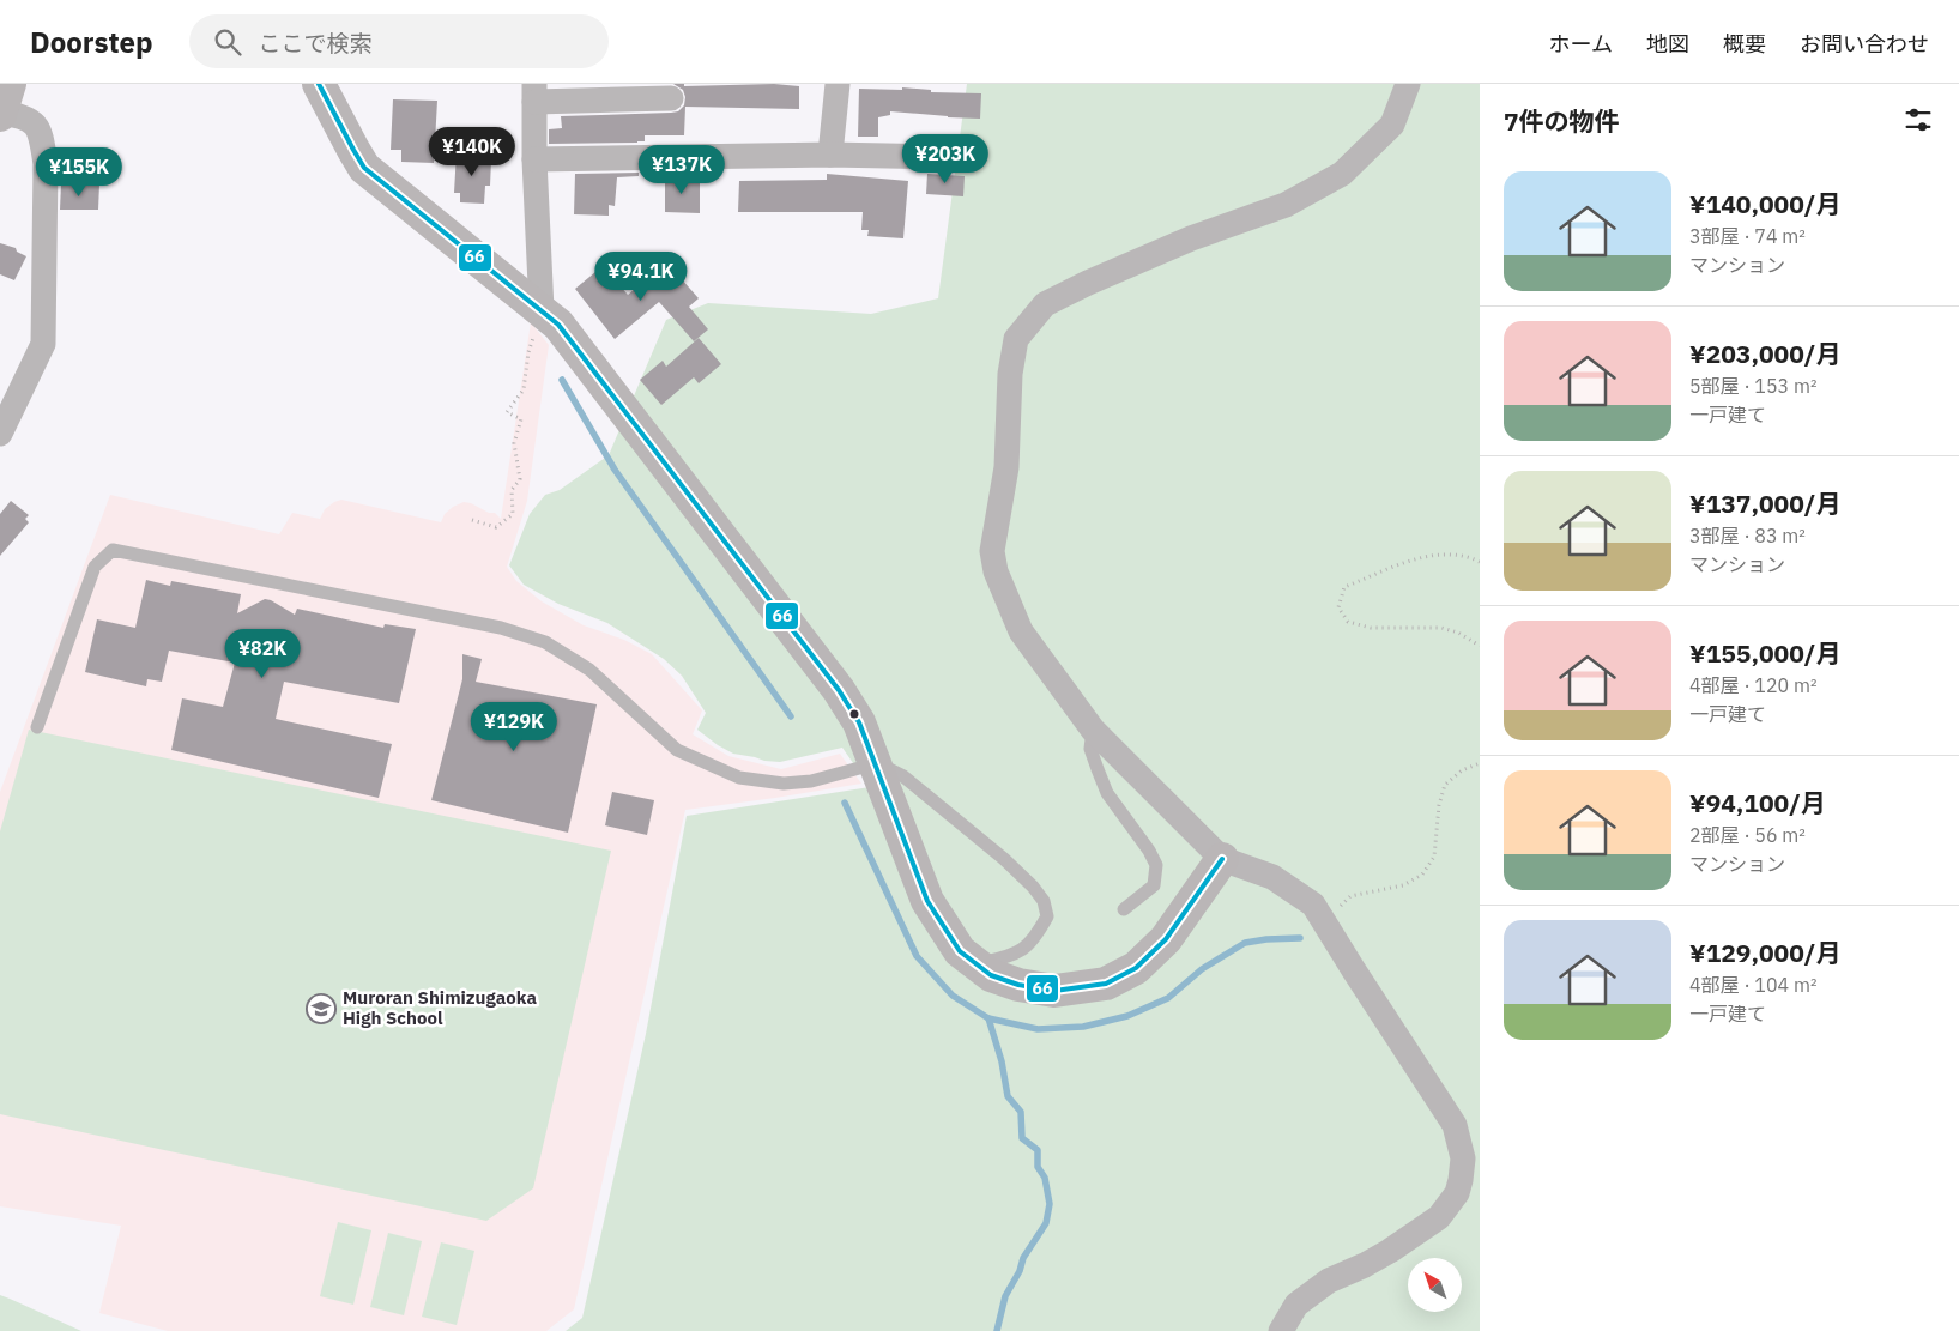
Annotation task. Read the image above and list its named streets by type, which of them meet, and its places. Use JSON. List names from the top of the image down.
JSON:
{
  "places": {
    "school or university": ["Muroran Shimizugaoka High School"]
  },
  "lines": ["transit line 66"],
  "north": "top left",
  "page": {
    "header": "Doorstep",
    "search": "ここで検索",
    "nav": [
      "ホーム",
      "地図",
      "概要",
      "お問い合わせ"
    ],
    "heading": "7件の物件",
    "price": [
      "¥140K",
      "¥203K",
      "¥137K",
      "¥155K",
      "¥94.1K",
      "¥82K",
      "¥129K"
    ],
    "list": [
      {
        "name": "¥140,000/月",
        "note": "3部屋 · 74 m² · マンション"
      },
      {
        "name": "¥203,000/月",
        "note": "5部屋 · 153 m² · 一戸建て"
      },
      {
        "name": "¥137,000/月",
        "note": "3部屋 · 83 m² · マンション"
      },
      {
        "name": "¥155,000/月",
        "note": "4部屋 · 120 m² · 一戸建て"
      },
      {
        "name": "¥94,100/月",
        "note": "2部屋 · 56 m² · マンション"
      },
      {
        "name": "¥129,000/月",
        "note": "4部屋 · 104 m² · 一戸建て"
      }
    ]
  }
}
